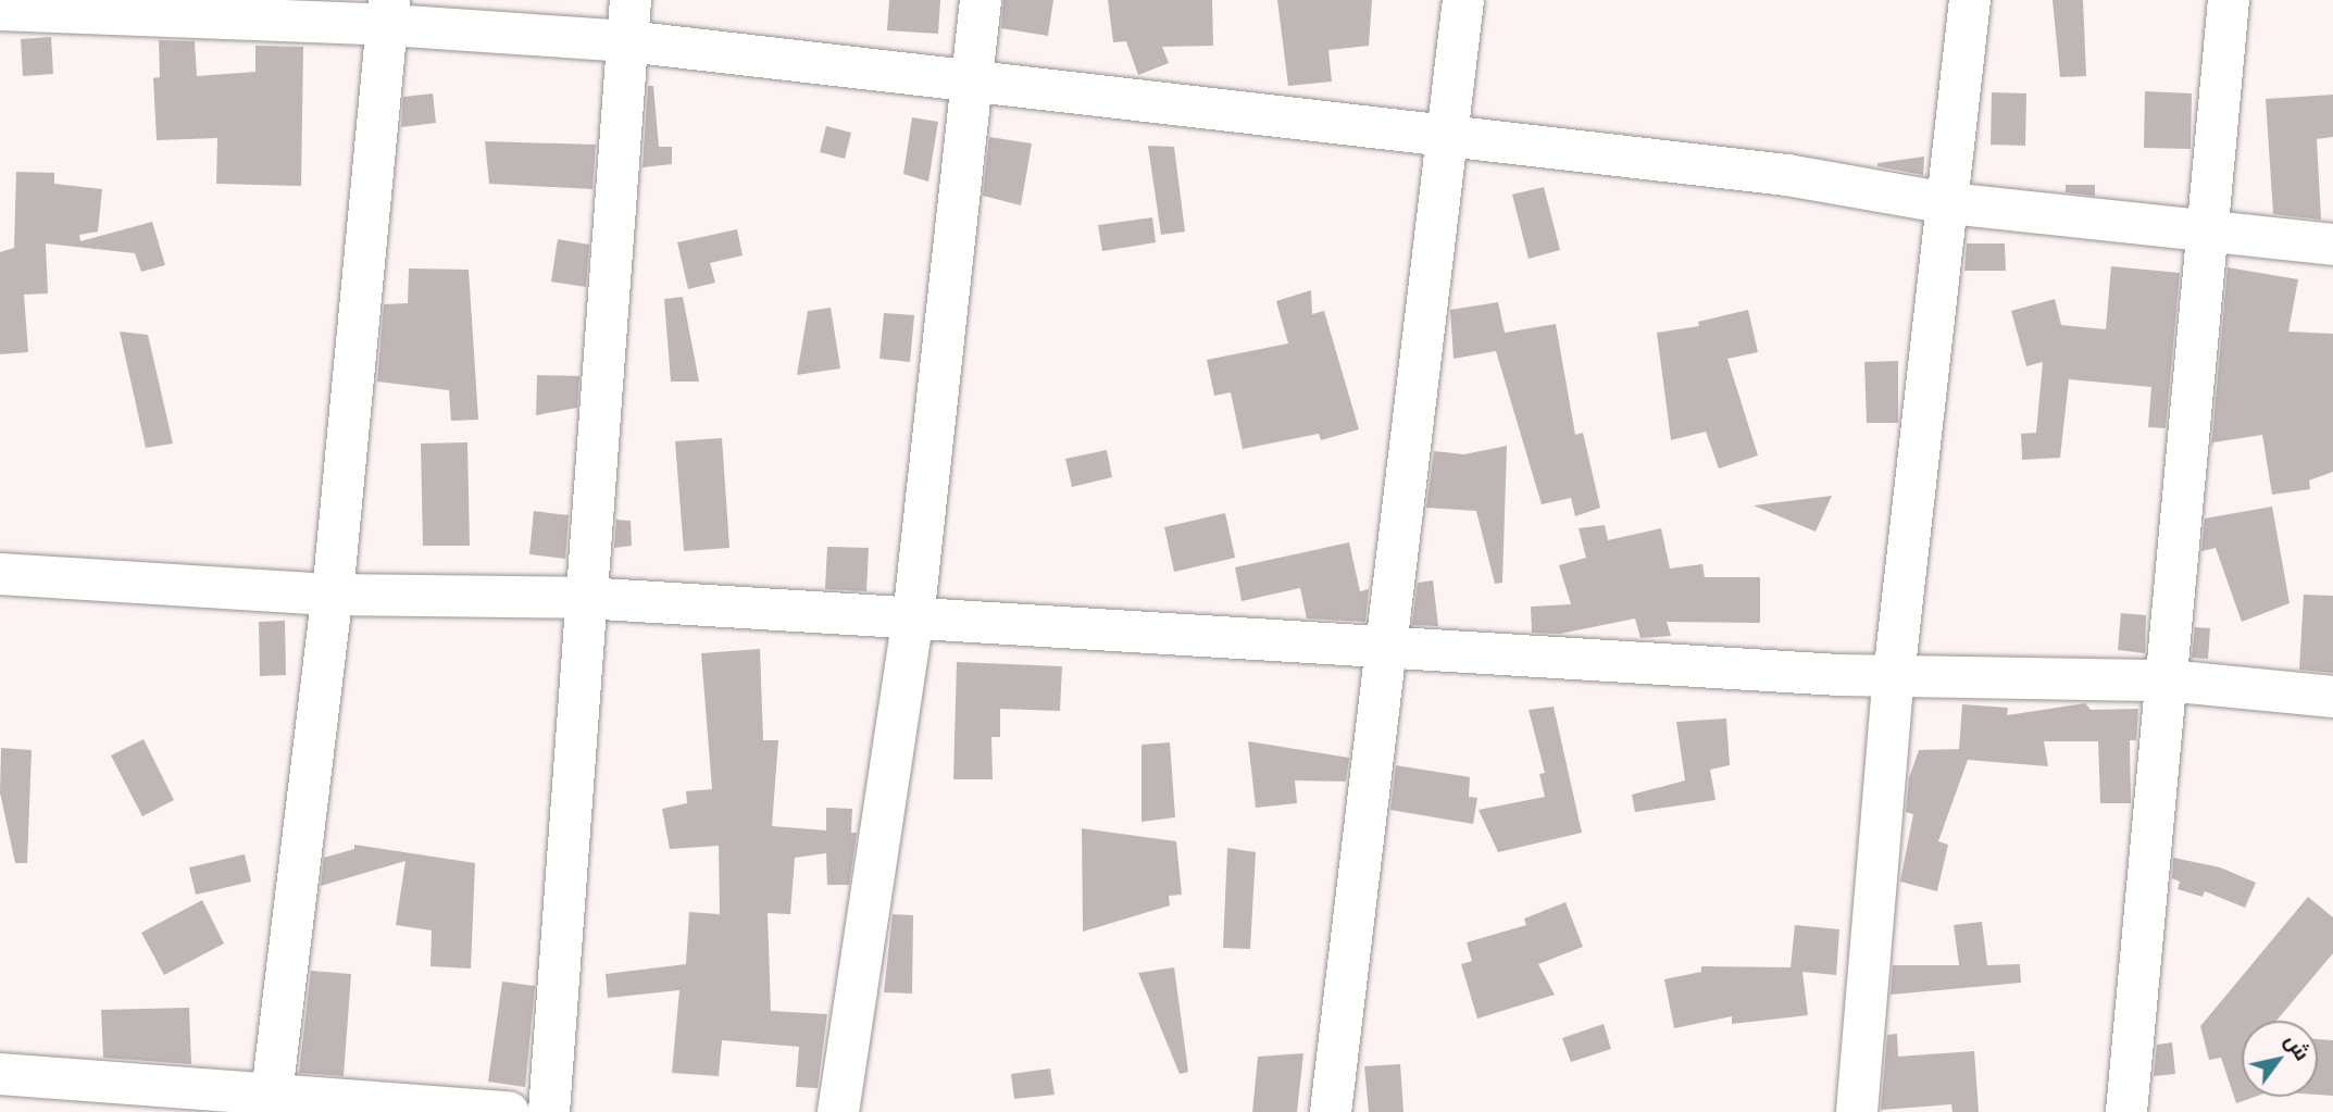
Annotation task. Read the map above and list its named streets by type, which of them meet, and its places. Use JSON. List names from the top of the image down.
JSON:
{
  "north": "top right"
}
